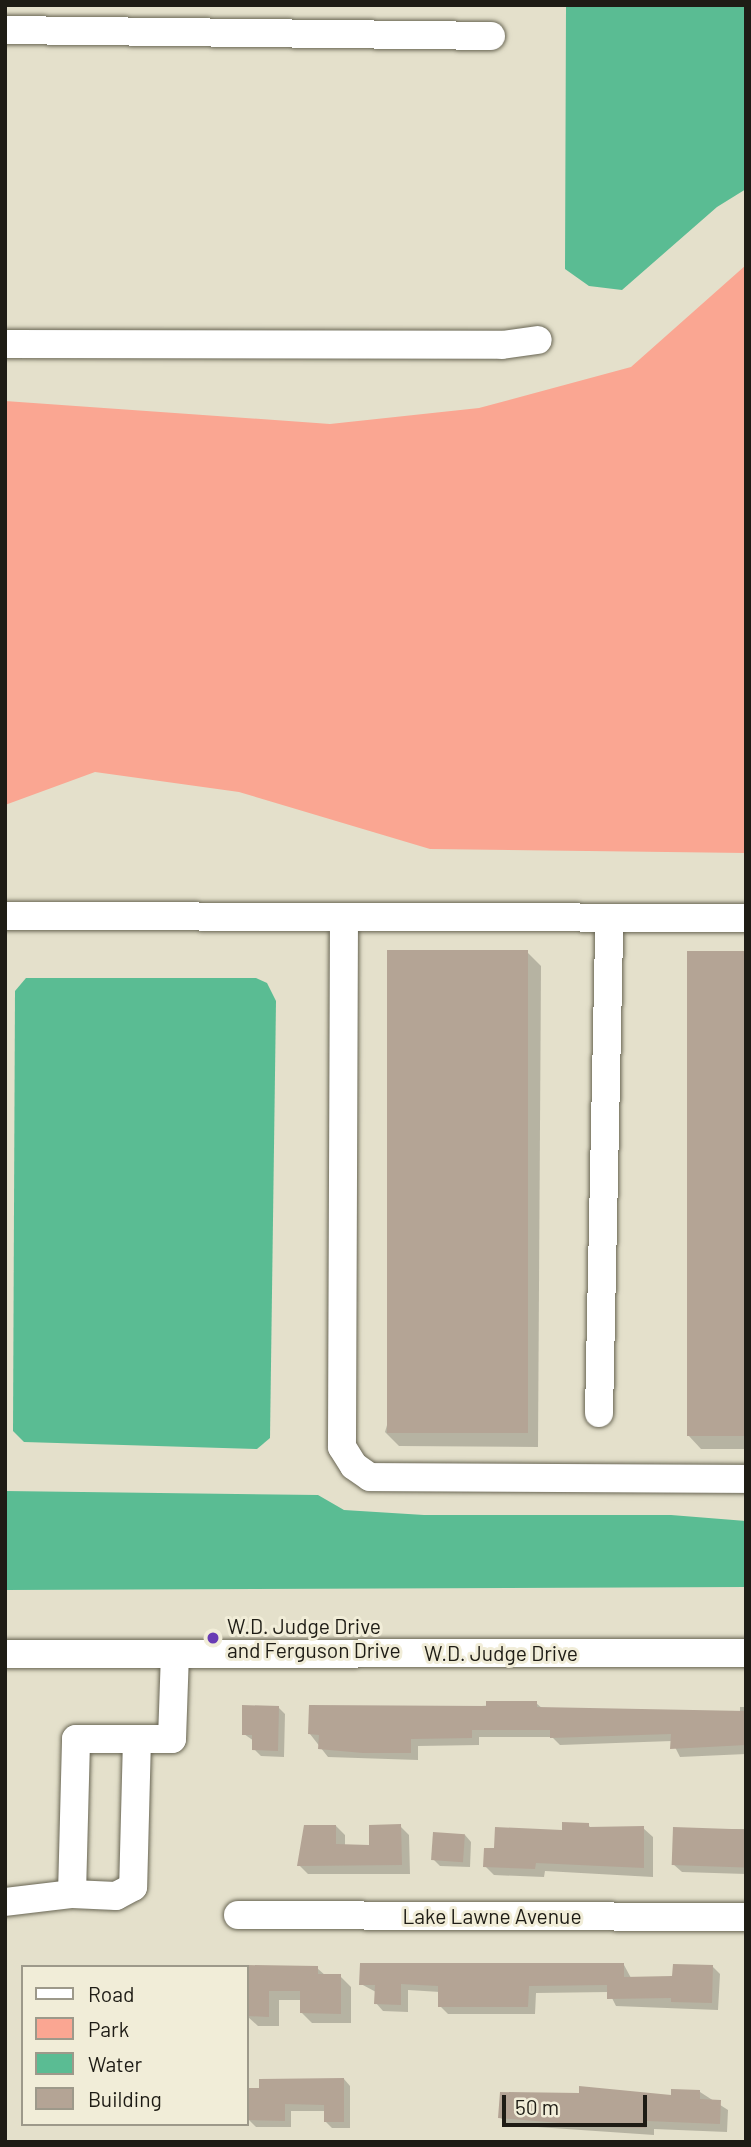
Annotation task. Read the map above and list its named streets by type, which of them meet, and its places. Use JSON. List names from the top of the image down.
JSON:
{
  "streets": {
    "street": ["W.D. Judge Drive", "Lake Lawne Avenue"]
  },
  "places": ["W.D. Judge Drive and Ferguson Drive"],
  "legend": [
    "Road",
    "Park",
    "Water",
    "Building"
  ],
  "scale_bar": "50 m"
}
